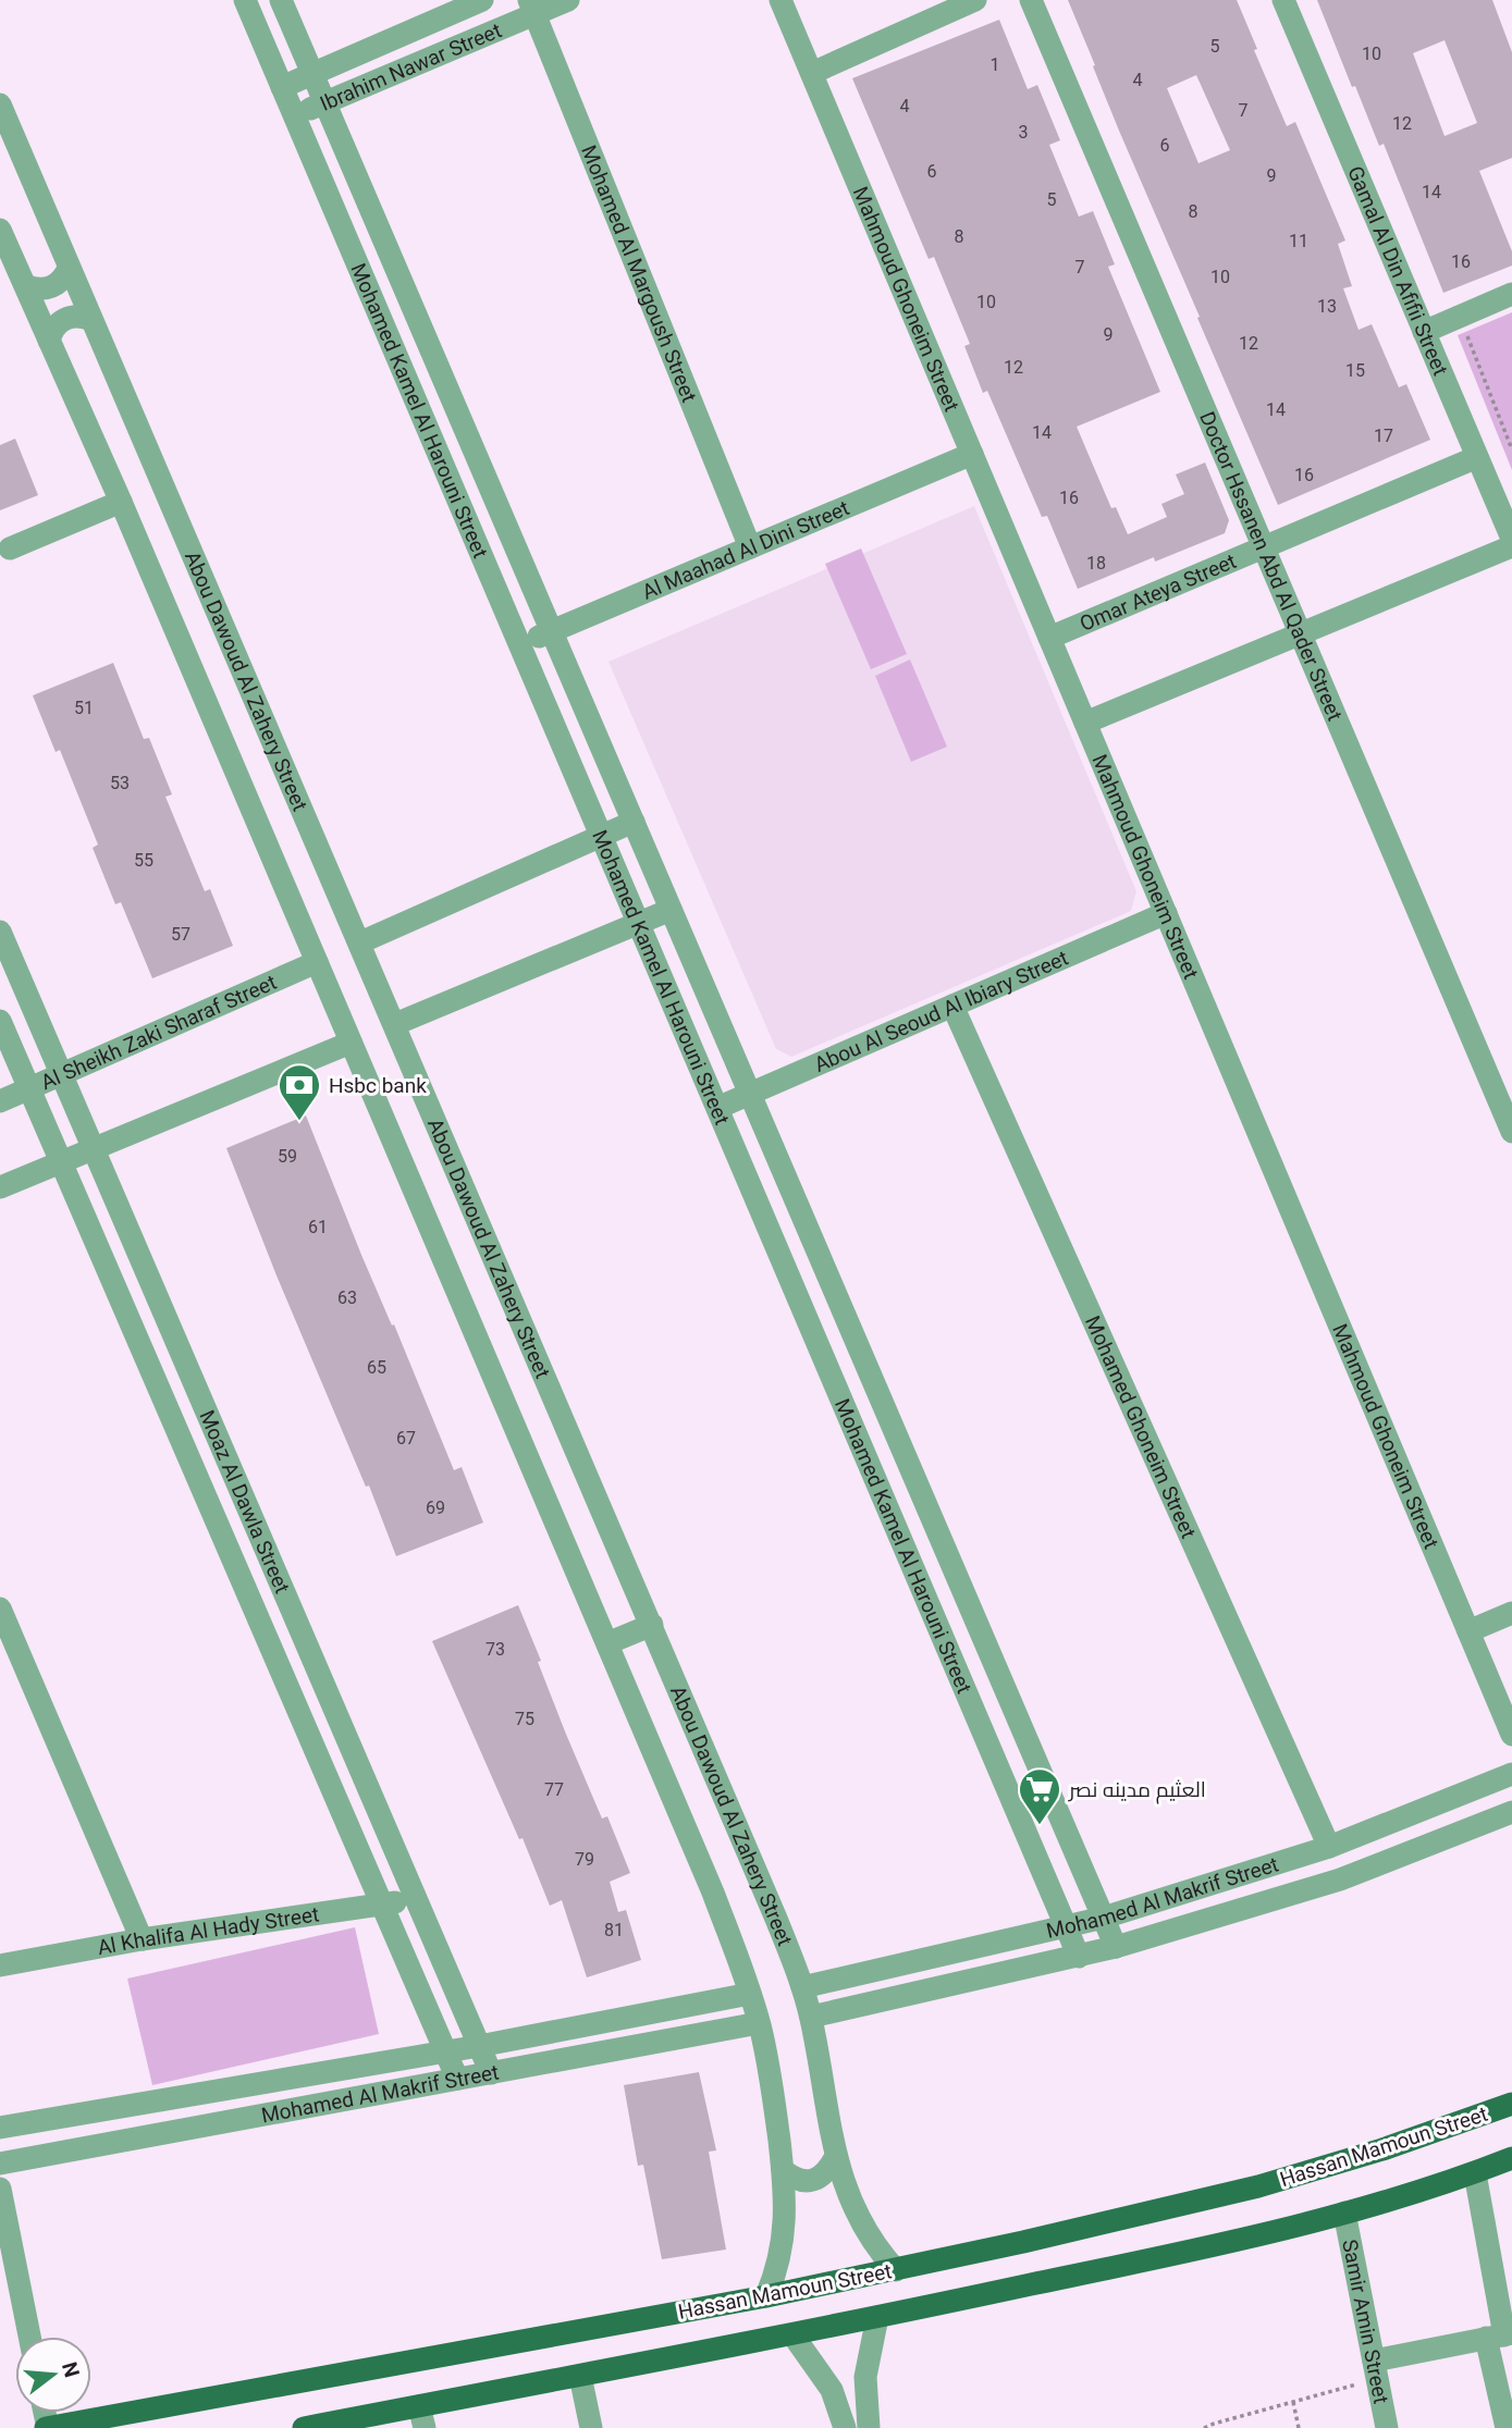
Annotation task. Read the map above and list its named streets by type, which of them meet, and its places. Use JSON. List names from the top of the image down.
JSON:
{
  "streets": {
    "main road": ["Hassan Mamoun Street"],
    "street": [
      "Ibrahim Nawar Street",
      "Gamal Al Din Afifii Street",
      "Mohamed Al Margoush Street",
      "Mahmoud Ghoneim Street",
      "Mohamed Kamel Al Harouni Street",
      "Al Maahad Al Dini Street",
      "Doctor Hssanen Abd Al Qader Street",
      "Omar Ateya Street",
      "Abou Dawoud Al Zahery Street",
      "Abou Al Seoud Al Ibiary Street",
      "Al Sheikh Zaki Sharaf Street",
      "Mohamed Ghoneim Street",
      "Moaz Al Dawla Street",
      "Mohamed Al Makrif Street",
      "Al Khalifa Al Hady Street",
      "Samir Amin Street"
    ]
  },
  "crossings": [
    ["Ibrahim Nawar Street", "Mohamed Al Margoush Street"],
    ["Ibrahim Nawar Street", "Mohamed Kamel Al Harouni Street"],
    ["Gamal Al Din Afifii Street", "Omar Ateya Street"],
    ["Mohamed Al Margoush Street", "Al Maahad Al Dini Street"],
    ["Mahmoud Ghoneim Street", "Al Maahad Al Dini Street"],
    ["Mahmoud Ghoneim Street", "Omar Ateya Street"],
    ["Mahmoud Ghoneim Street", "Abou Al Seoud Al Ibiary Street"],
    ["Mohamed Kamel Al Harouni Street", "Al Maahad Al Dini Street"],
    ["Mohamed Kamel Al Harouni Street", "Abou Al Seoud Al Ibiary Street"],
    ["Mohamed Kamel Al Harouni Street", "Mohamed Al Makrif Street"],
    ["Doctor Hssanen Abd Al Qader Street", "Omar Ateya Street"],
    ["Abou Dawoud Al Zahery Street", "Mohamed Al Makrif Street"],
    ["Abou Dawoud Al Zahery Street", "Hassan Mamoun Street"],
    ["Abou Al Seoud Al Ibiary Street", "Mohamed Ghoneim Street"],
    ["Al Sheikh Zaki Sharaf Street", "Moaz Al Dawla Street"],
    ["Mohamed Ghoneim Street", "Mohamed Al Makrif Street"],
    ["Moaz Al Dawla Street", "Mohamed Al Makrif Street"],
    ["Moaz Al Dawla Street", "Al Khalifa Al Hady Street"],
    ["Hassan Mamoun Street", "Samir Amin Street"]
  ],
  "places": {
    "bank": ["Hsbc bank"],
    "supermarket": ["العثيم مدينه نصر"]
  },
  "house_numbers": [
    "5",
    "10",
    "1",
    "4",
    "4",
    "7",
    "12",
    "3",
    "6",
    "6",
    "9",
    "14",
    "5",
    "8",
    "8",
    "11",
    "16",
    "7",
    "10",
    "10",
    "13",
    "9",
    "12",
    "12",
    "15",
    "14",
    "14",
    "17",
    "16",
    "16",
    "18",
    "51",
    "53",
    "55",
    "57",
    "59",
    "61",
    "63",
    "65",
    "67",
    "69",
    "73",
    "75",
    "77",
    "79",
    "81"
  ],
  "north": "right"
}
